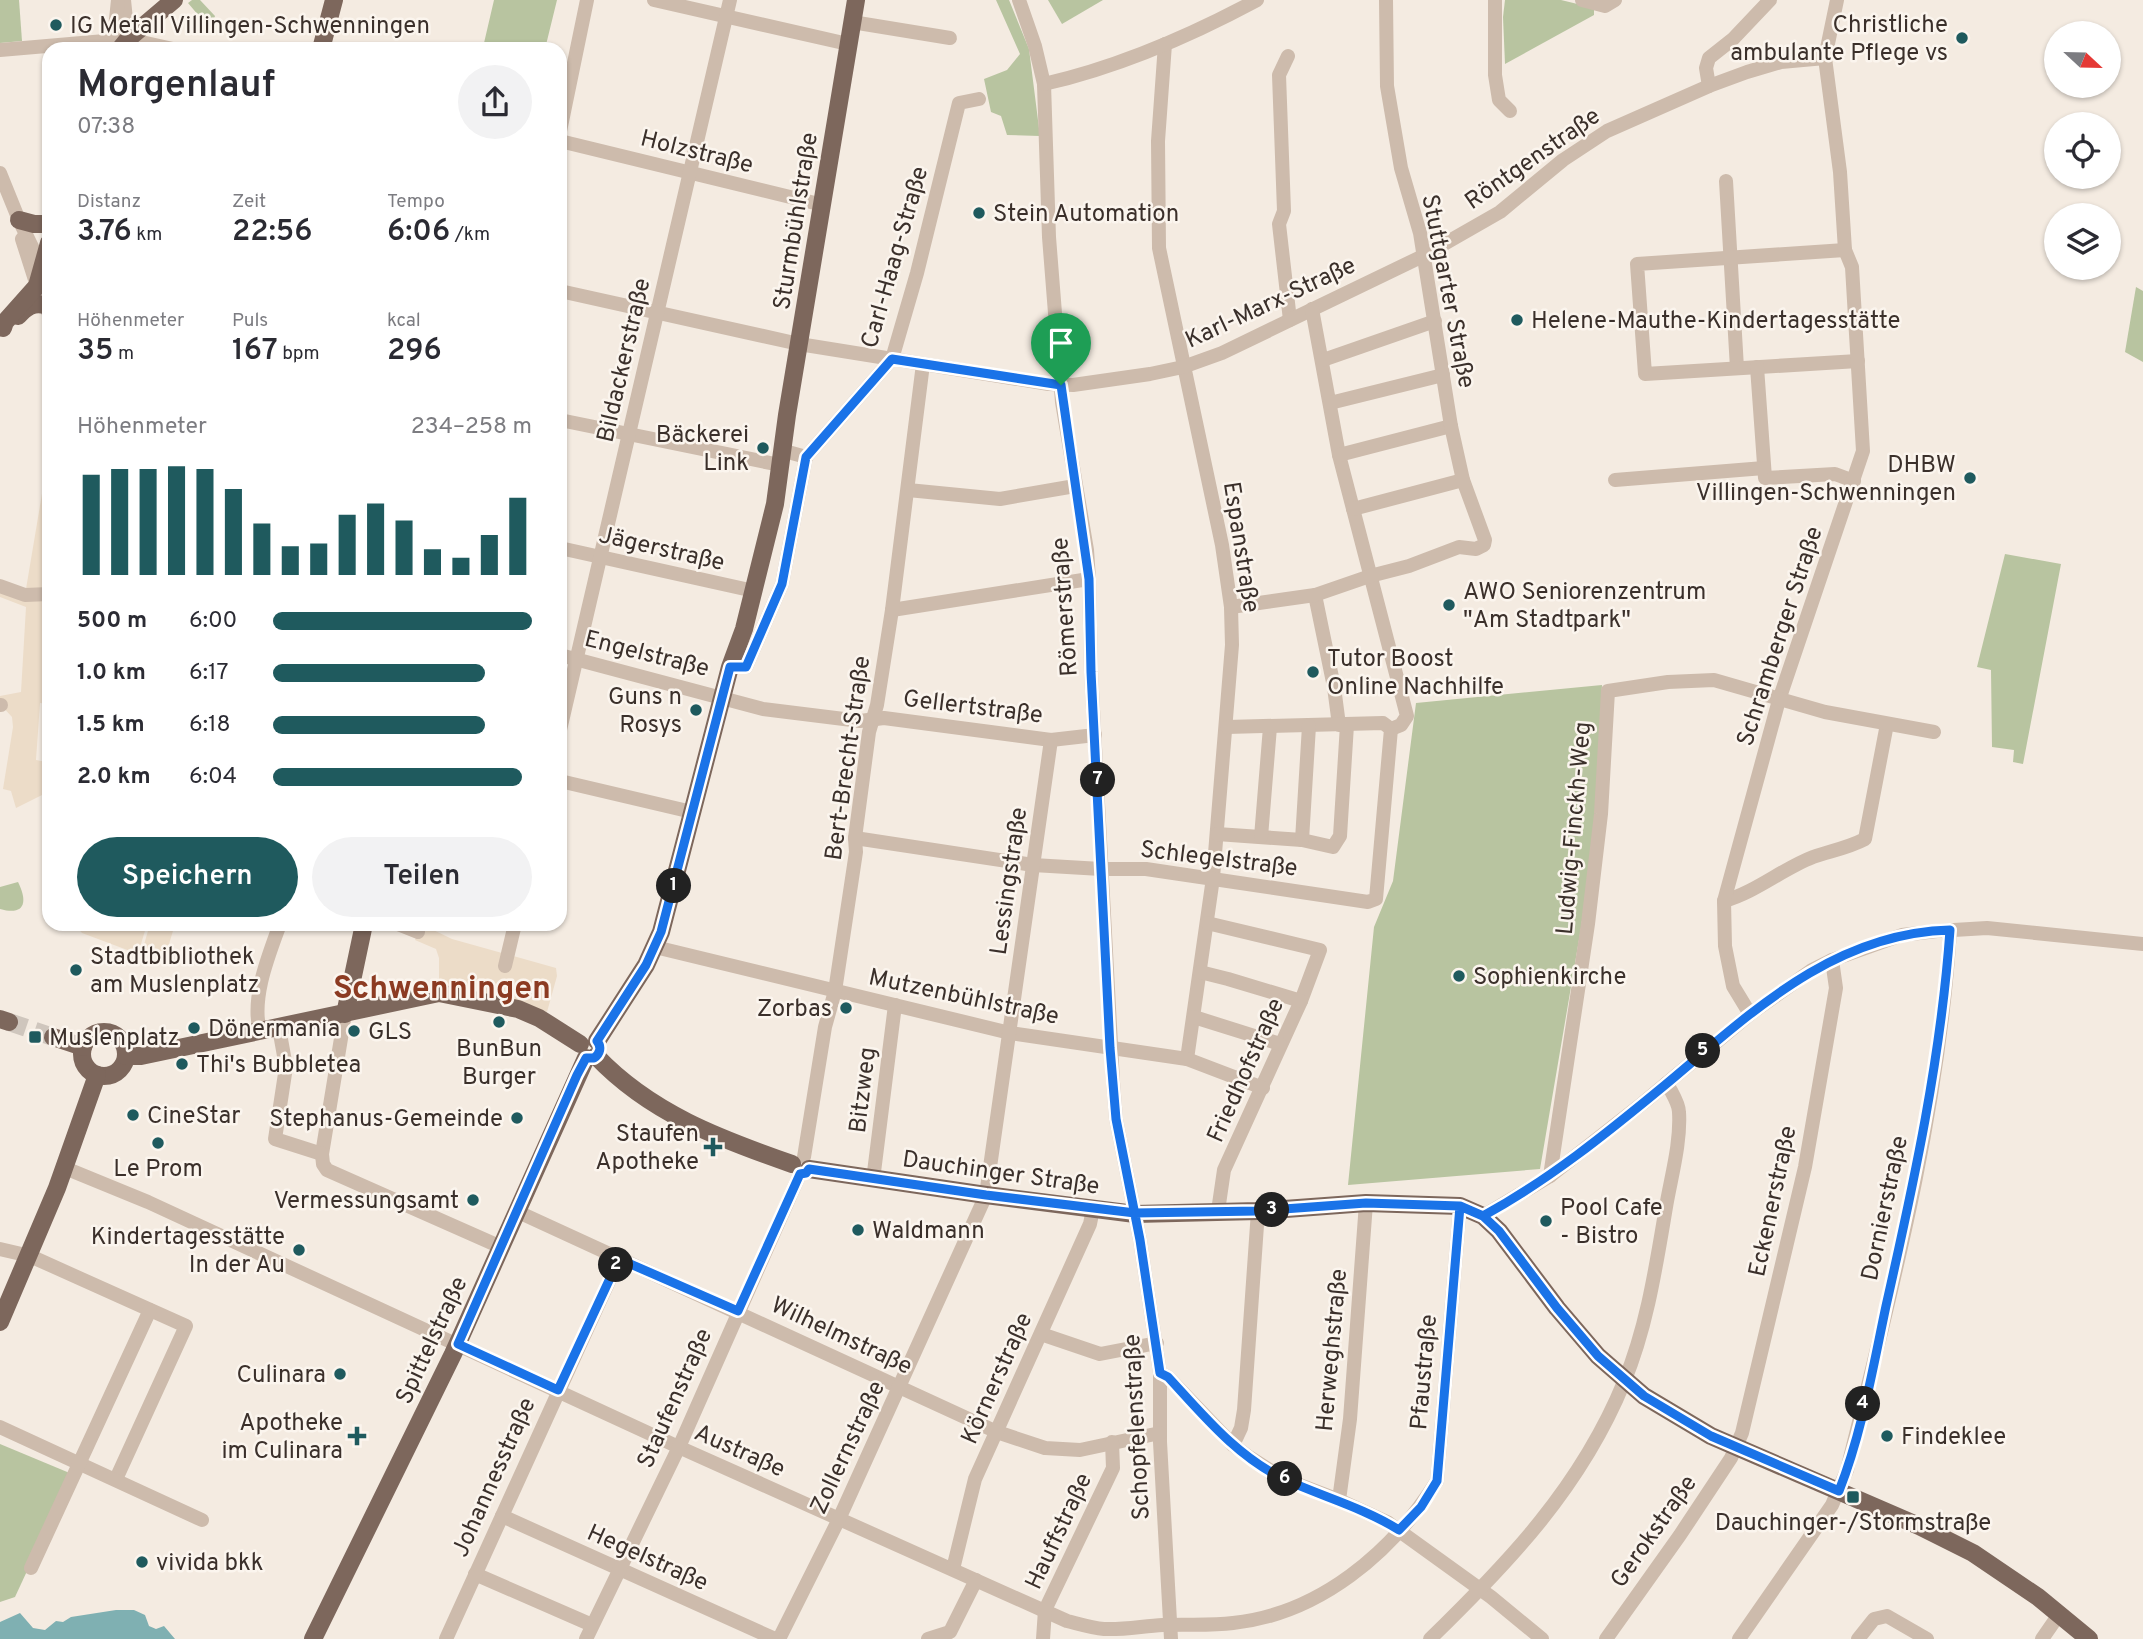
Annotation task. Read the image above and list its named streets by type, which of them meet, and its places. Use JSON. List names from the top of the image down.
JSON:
{
  "streets": {
    "main road": ["Sturmbühlstraße", "Dauchinger Straße", "Spittelstraße"],
    "street": [
      "Holzstraße",
      "Röntgenstraße",
      "Carl-Haag-Straße",
      "Stuttgarter Straße",
      "Karl-Marx-Straße",
      "Bildackerstraße",
      "Espanstraße",
      "Jägerstraße",
      "Römerstraße",
      "Schramberger Straße",
      "Engelstraße",
      "Gellertstraße",
      "Bert-Brecht-Straße",
      "Ludwig-Finckh-Weg",
      "Schlegelstraße",
      "Lessingstraße",
      "Mutzenbühlstraße",
      "Friedhofstraße",
      "Bitzweg",
      "Eckenerstraße",
      "Dornierstraße",
      "Wilhelmstraße",
      "Herweghstraße",
      "Pfaustraße",
      "Körnerstraße",
      "Staufenstraße",
      "Schopfelenstraße",
      "Zollernstraße",
      "Austraße",
      "Johannesstraße",
      "Hauffstraße",
      "Gerokstraße",
      "Hegelstraße"
    ]
  },
  "crossings": [
    ["Holzstraße", "Sturmbühlstraße"],
    ["Holzstraße", "Bildackerstraße"],
    ["Röntgenstraße", "Stuttgarter Straße"],
    ["Röntgenstraße", "Karl-Marx-Straße"],
    ["Röntgenstraße", "Schramberger Straße"],
    ["Sturmbühlstraße", "Karl-Marx-Straße"],
    ["Sturmbühlstraße", "Jägerstraße"],
    ["Sturmbühlstraße", "Engelstraße"],
    ["Sturmbühlstraße", "Gellertstraße"],
    ["Sturmbühlstraße", "Mutzenbühlstraße"],
    ["Sturmbühlstraße", "Dauchinger Straße"],
    ["Sturmbühlstraße", "Spittelstraße"],
    ["Carl-Haag-Straße", "Karl-Marx-Straße"],
    ["Stuttgarter Straße", "Karl-Marx-Straße"],
    ["Karl-Marx-Straße", "Bildackerstraße"],
    ["Karl-Marx-Straße", "Espanstraße"],
    ["Karl-Marx-Straße", "Römerstraße"],
    ["Karl-Marx-Straße", "Bert-Brecht-Straße"],
    ["Bildackerstraße", "Jägerstraße"],
    ["Bildackerstraße", "Engelstraße"],
    ["Espanstraße", "Schlegelstraße"],
    ["Espanstraße", "Mutzenbühlstraße"],
    ["Espanstraße", "Friedhofstraße"],
    ["Römerstraße", "Gellertstraße"],
    ["Römerstraße", "Schlegelstraße"],
    ["Römerstraße", "Mutzenbühlstraße"],
    ["Römerstraße", "Dauchinger Straße"],
    ["Römerstraße", "Schopfelenstraße"],
    ["Schramberger Straße", "Ludwig-Finckh-Weg"],
    ["Engelstraße", "Gellertstraße"],
    ["Gellertstraße", "Bert-Brecht-Straße"],
    ["Gellertstraße", "Lessingstraße"],
    ["Bert-Brecht-Straße", "Schlegelstraße"],
    ["Bert-Brecht-Straße", "Mutzenbühlstraße"],
    ["Bert-Brecht-Straße", "Dauchinger Straße"],
    ["Bert-Brecht-Straße", "Staufenstraße"],
    ["Schlegelstraße", "Lessingstraße"],
    ["Lessingstraße", "Mutzenbühlstraße"],
    ["Lessingstraße", "Dauchinger Straße"],
    ["Lessingstraße", "Zollernstraße"],
    ["Mutzenbühlstraße", "Friedhofstraße"],
    ["Mutzenbühlstraße", "Bitzweg"],
    ["Friedhofstraße", "Dauchinger Straße"],
    ["Bitzweg", "Dauchinger Straße"],
    ["Dauchinger Straße", "Eckenerstraße"],
    ["Dauchinger Straße", "Dornierstraße"],
    ["Dauchinger Straße", "Spittelstraße"],
    ["Dauchinger Straße", "Herweghstraße"],
    ["Dauchinger Straße", "Pfaustraße"],
    ["Dauchinger Straße", "Körnerstraße"],
    ["Dauchinger Straße", "Staufenstraße"],
    ["Dauchinger Straße", "Schopfelenstraße"],
    ["Dauchinger Straße", "Zollernstraße"],
    ["Dauchinger Straße", "Gerokstraße"],
    ["Eckenerstraße", "Gerokstraße"],
    ["Wilhelmstraße", "Spittelstraße"],
    ["Wilhelmstraße", "Körnerstraße"],
    ["Wilhelmstraße", "Staufenstraße"],
    ["Wilhelmstraße", "Schopfelenstraße"],
    ["Wilhelmstraße", "Zollernstraße"],
    ["Wilhelmstraße", "Johannesstraße"],
    ["Wilhelmstraße", "Hauffstraße"],
    ["Spittelstraße", "Austraße"],
    ["Pfaustraße", "Austraße"],
    ["Körnerstraße", "Austraße"],
    ["Staufenstraße", "Austraße"],
    ["Staufenstraße", "Hegelstraße"],
    ["Schopfelenstraße", "Austraße"],
    ["Zollernstraße", "Austraße"],
    ["Zollernstraße", "Hegelstraße"],
    ["Austraße", "Johannesstraße"],
    ["Austraße", "Hauffstraße"],
    ["Johannesstraße", "Hegelstraße"]
  ],
  "districts": ["Schwenningen"],
  "places": {
    "other": [
      "IG Metall Villingen-Schwenningen",
      "Christliche ambulante Pflege vs",
      "Stein Automation",
      "Helene-Mauthe-Kindertagesstätte",
      "Bäckerei Link",
      "DHBW Villingen-Schwenningen",
      "AWO Seniorenzentrum \"Am Stadtpark\"",
      "Tutor Boost Online Nachhilfe",
      "Guns n Rosys",
      "Stadtbibliothek am Muslenplatz",
      "Sophienkirche",
      "Zorbas",
      "BunBun Burger",
      "Dönermania",
      "GLS",
      "Thi's Bubbletea",
      "CineStar",
      "Stephanus-Gemeinde",
      "Le Prom",
      "Vermessungsamt",
      "Pool Cafe - Bistro",
      "Waldmann",
      "Kindertagesstätte In der Au",
      "Culinara",
      "Findeklee",
      "vivida bkk"
    ],
    "transit": ["Muslenplatz", "Dauchinger-/Stormstraße"],
    "health": ["Staufen Apotheke", "Apotheke im Culinara"]
  },
  "north": "right",
  "page": {
    "heading": ["Morgenlauf", "07:38"],
    "stats": [
      ["Distanz", "3.76 km"],
      ["Zeit", "22:56"],
      ["Tempo", "6:06 /km"],
      ["Höhenmeter", "35 m"],
      ["Puls", "167 bpm"],
      ["kcal", "296"]
    ],
    "chart": ["Höhenmeter", "234–258 m"],
    "list": [
      {
        "name": "500 m",
        "note": "6:00"
      },
      {
        "name": "1.0 km",
        "note": "6:17"
      },
      {
        "name": "1.5 km",
        "note": "6:18"
      },
      {
        "name": "2.0 km",
        "note": "6:04"
      }
    ],
    "pins": [
      "7",
      "1",
      "5",
      "3",
      "2",
      "4",
      "6"
    ],
    "buttons": ["Speichern", "Teilen"]
  }
}
